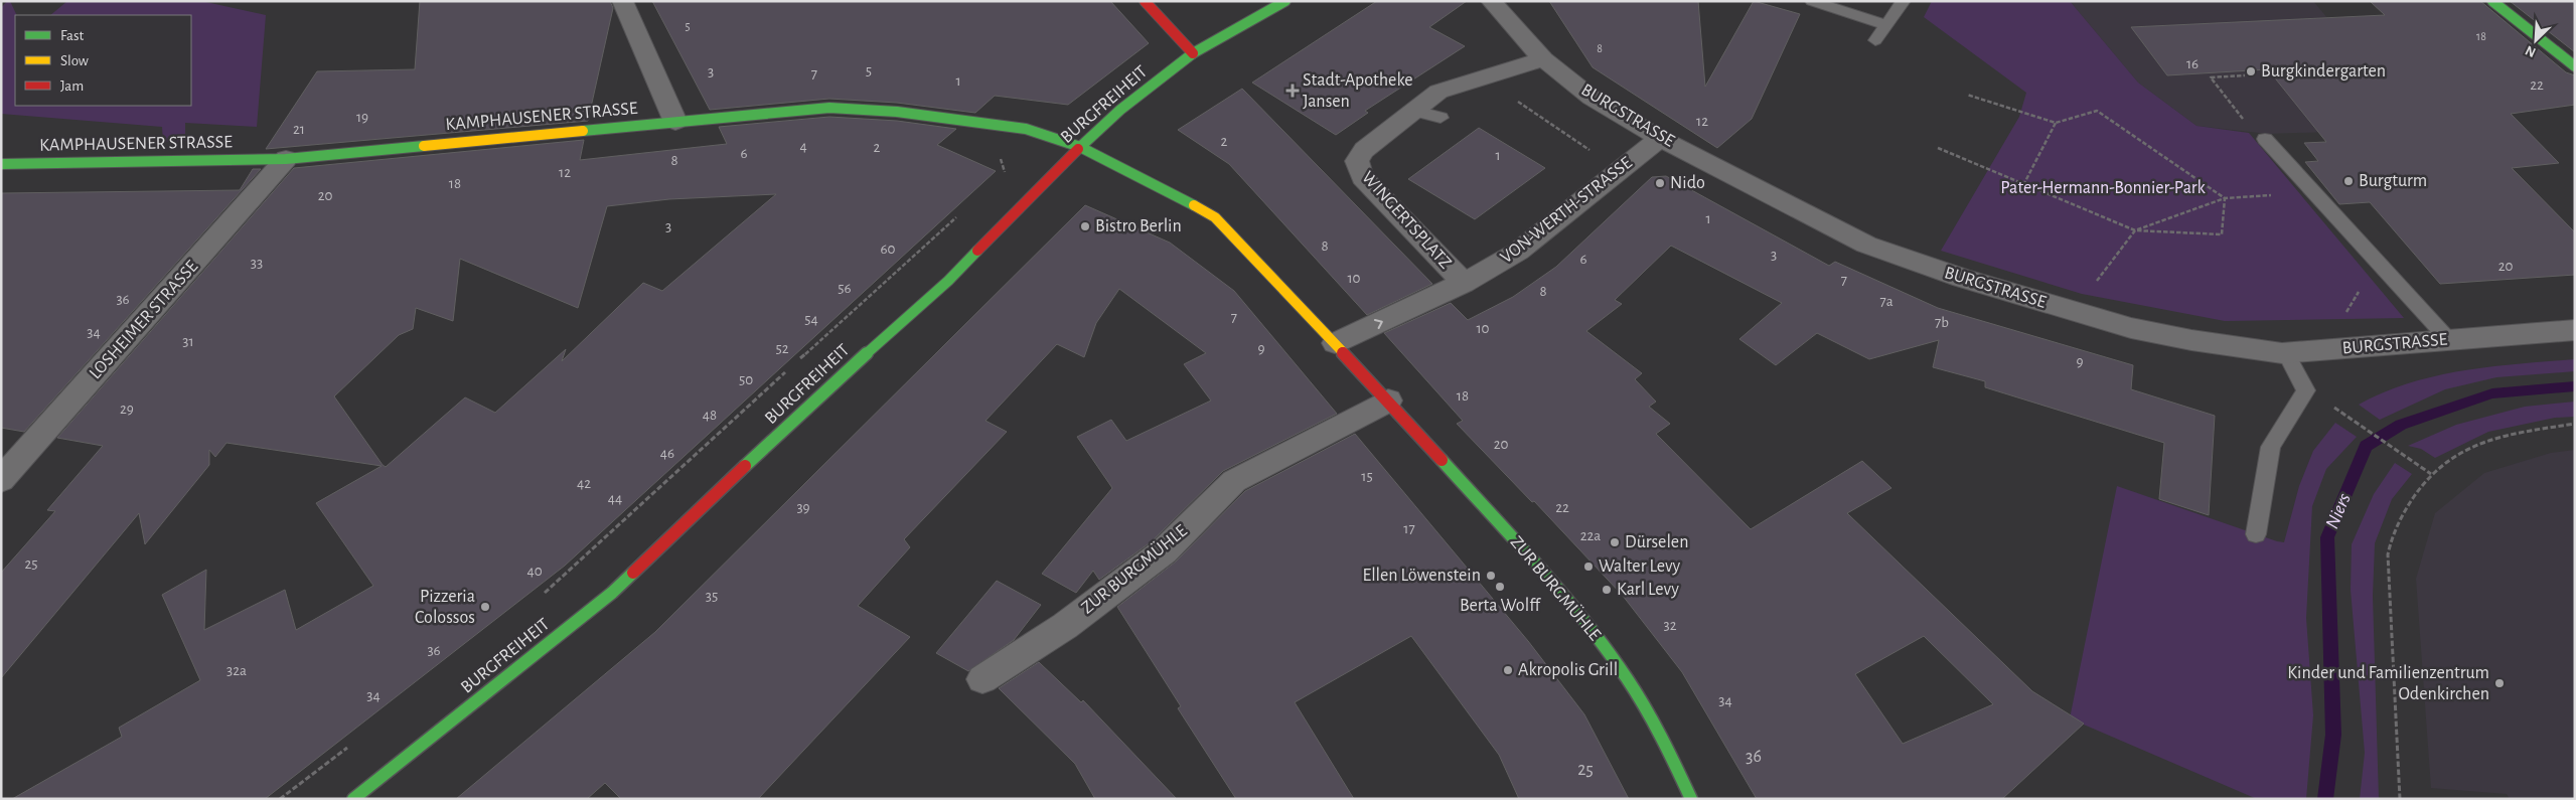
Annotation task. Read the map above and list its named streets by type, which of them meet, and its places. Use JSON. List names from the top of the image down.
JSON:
{
  "streets": {
    "main road": ["BURGFREIHEIT", "KAMPHAUSENER STRASSE", "ZUR BURGMÜHLE"],
    "street": [
      "BURGSTRASSE",
      "VON-WERTH-STRASSE",
      "WINGERTSPLATZ",
      "LOSHEIMER STRASSE"
    ]
  },
  "crossings": [
    ["BURGFREIHEIT", "KAMPHAUSENER STRASSE"],
    ["BURGFREIHEIT", "ZUR BURGMÜHLE"],
    ["BURGSTRASSE", "VON-WERTH-STRASSE"],
    ["BURGSTRASSE", "WINGERTSPLATZ"],
    ["KAMPHAUSENER STRASSE", "LOSHEIMER STRASSE"],
    ["KAMPHAUSENER STRASSE", "ZUR BURGMÜHLE"],
    ["VON-WERTH-STRASSE", "WINGERTSPLATZ"],
    ["VON-WERTH-STRASSE", "ZUR BURGMÜHLE"]
  ],
  "one_way": ["VON-WERTH-STRASSE"],
  "water": ["Niers"],
  "parks": ["Pater-Hermann-Bonnier-Park"],
  "places": {
    "other": [
      "Burgkindergarten",
      "Burgturm",
      "Nido",
      "Bistro Berlin",
      "Dürselen",
      "Walter Levy",
      "Ellen Löwenstein",
      "Berta Wolff",
      "Karl Levy",
      "Pizzeria Colossos",
      "Akropolis Grill",
      "Kinder und Familienzentrum Odenkirchen"
    ],
    "health": ["Stadt-Apotheke Jansen"]
  },
  "house_numbers": [
    "5",
    "18",
    "8",
    "16",
    "5",
    "3",
    "7",
    "1",
    "22",
    "19",
    "12",
    "21",
    "2",
    "4",
    "2",
    "6",
    "1",
    "8",
    "12",
    "18",
    "20",
    "1",
    "3",
    "8",
    "60",
    "3",
    "6",
    "33",
    "20",
    "10",
    "7",
    "56",
    "8",
    "36",
    "7a",
    "7",
    "54",
    "7b",
    "10",
    "34",
    "31",
    "52",
    "9",
    "9",
    "50",
    "18",
    "29",
    "48",
    "20",
    "46",
    "15",
    "42",
    "44",
    "39",
    "22",
    "17",
    "22a",
    "25",
    "40",
    "35",
    "32",
    "36",
    "32a",
    "34",
    "34",
    "36",
    "25"
  ],
  "legend": ["Fast", "Slow", "Jam"],
  "north": "bottom left"
}
